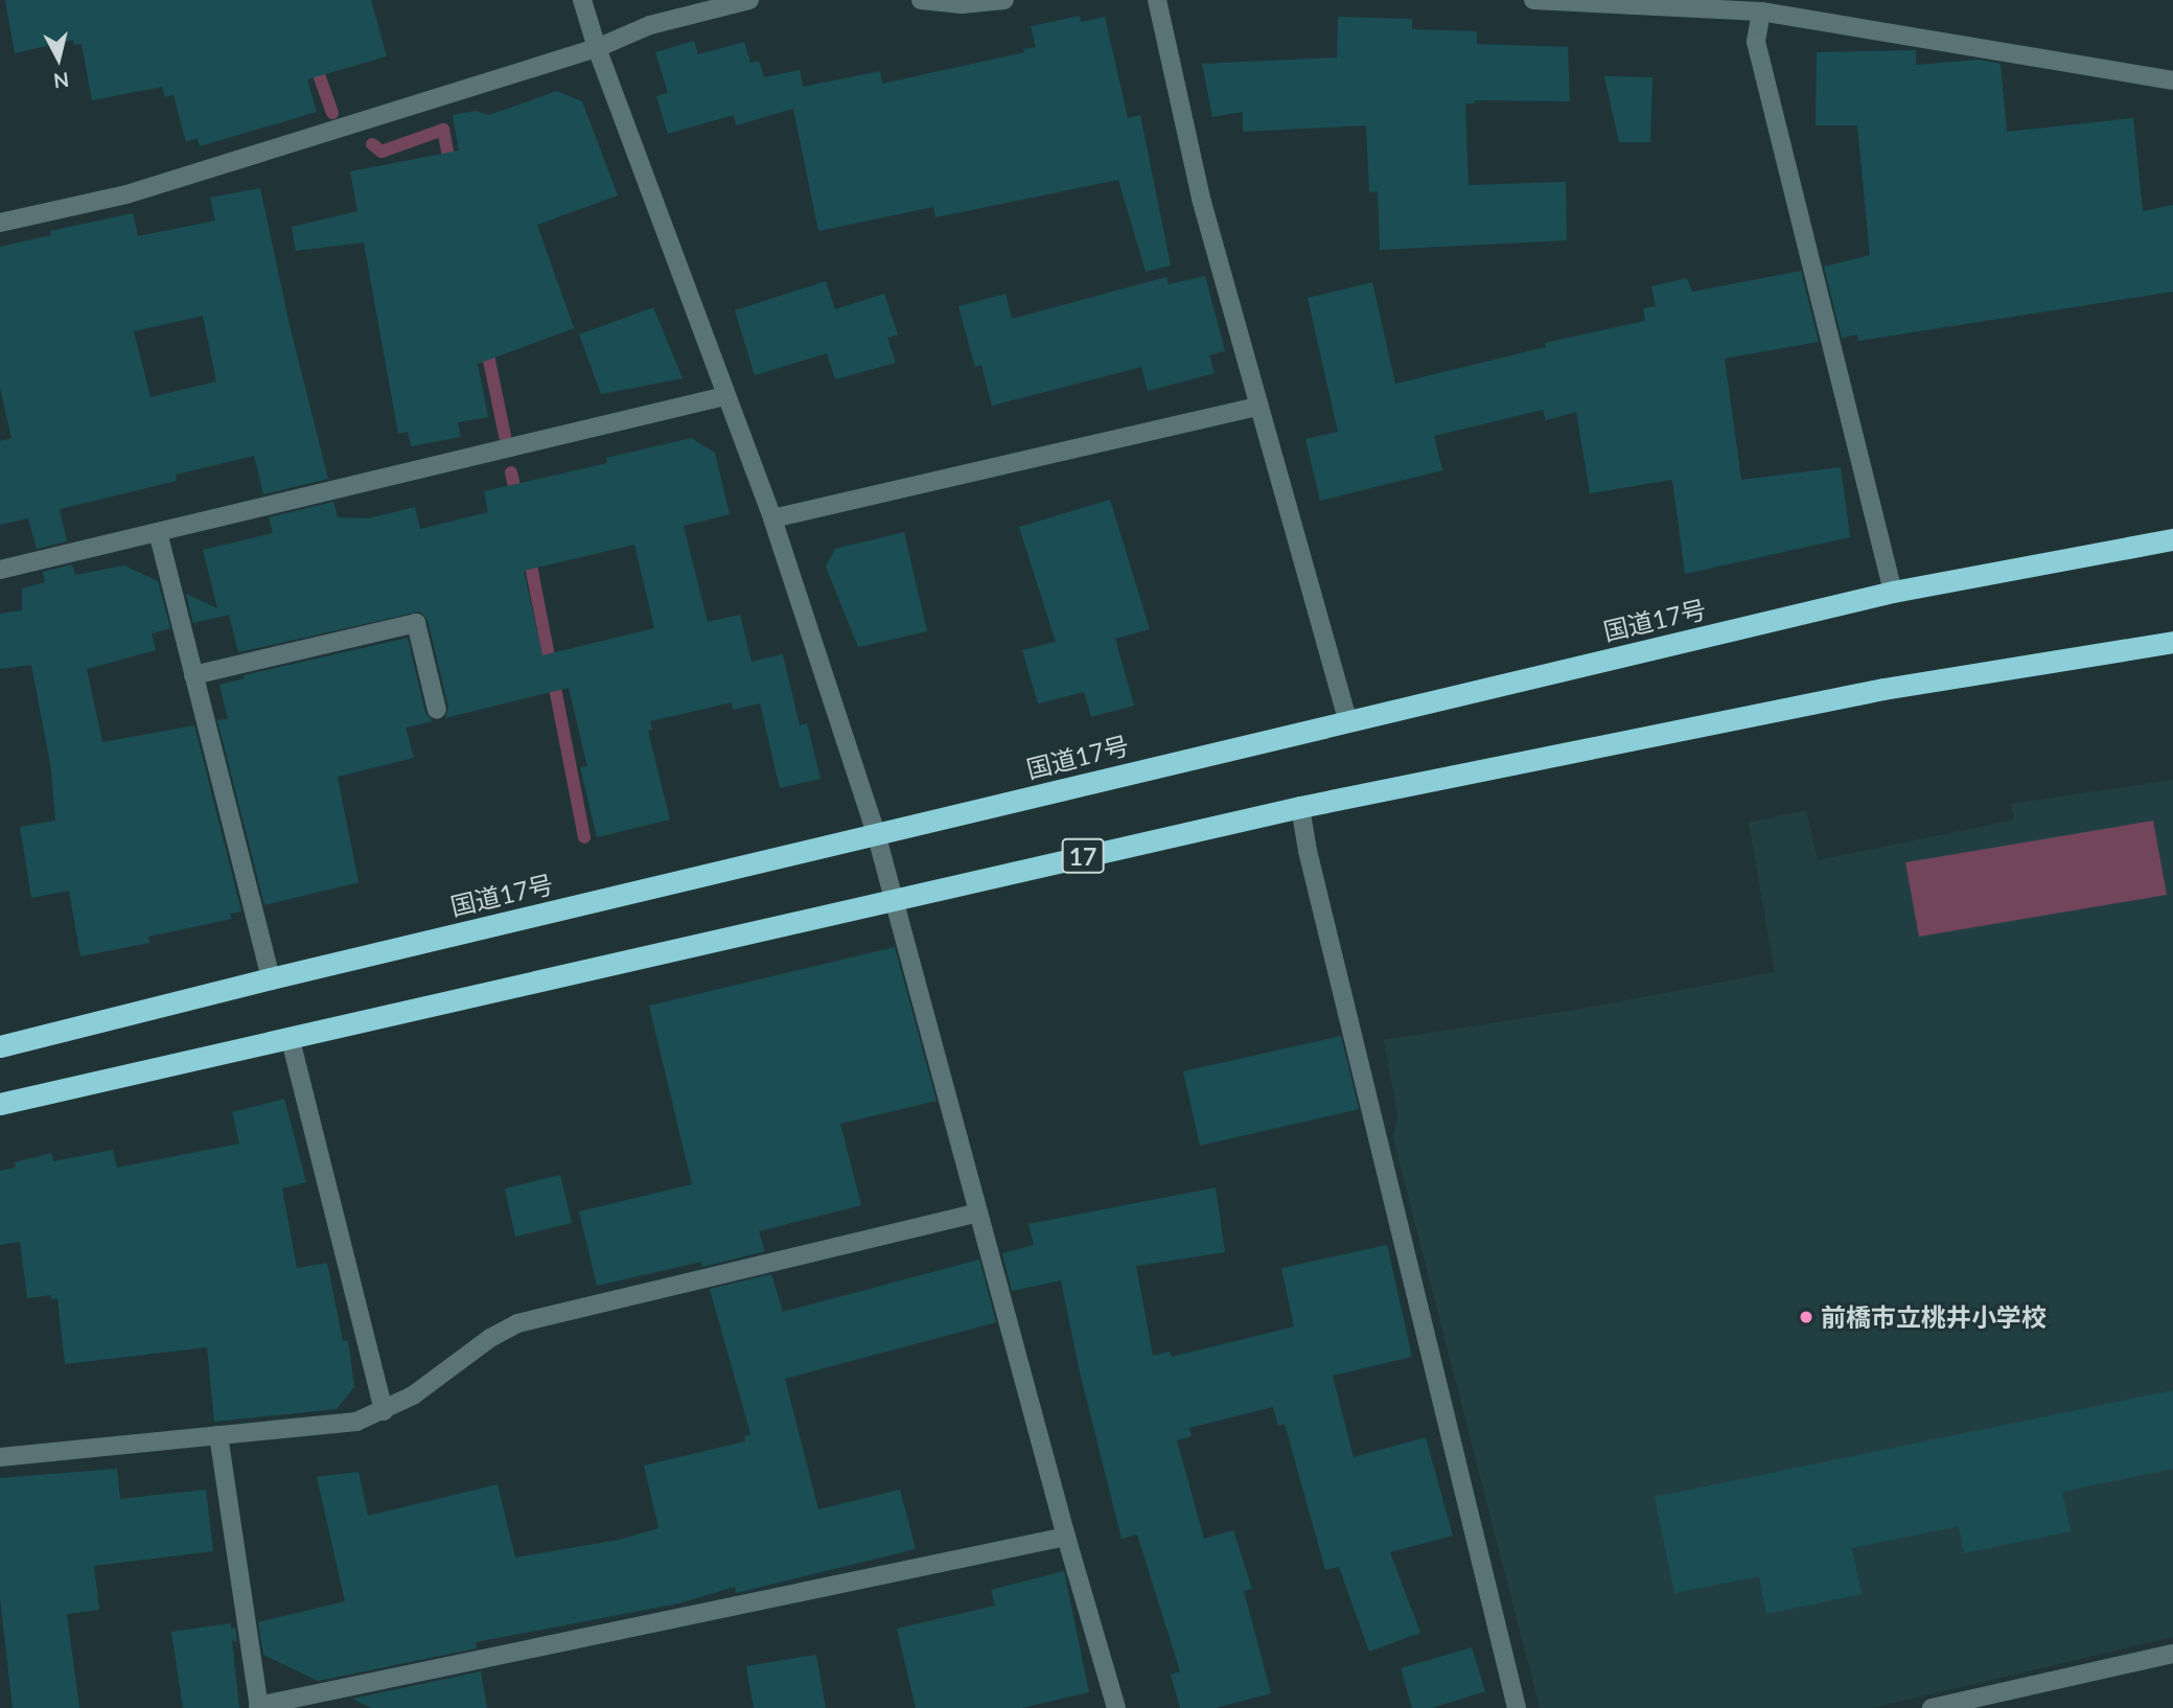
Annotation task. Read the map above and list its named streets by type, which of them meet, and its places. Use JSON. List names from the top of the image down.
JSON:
{
  "streets": {
    "highway": ["国道17号", "17"]
  },
  "places": ["前橋市立桃井小学校"],
  "north": "bottom"
}
